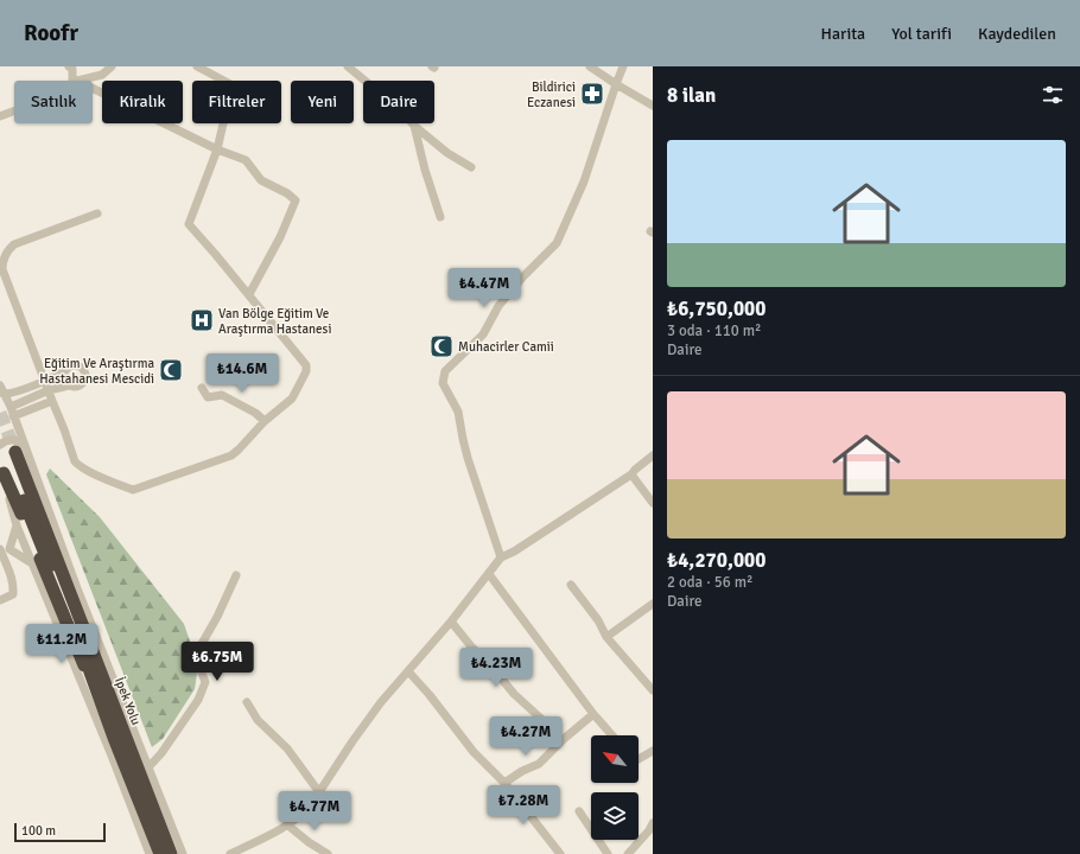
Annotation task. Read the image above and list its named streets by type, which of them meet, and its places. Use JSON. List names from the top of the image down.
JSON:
{
  "streets": {
    "highway": ["İpek Yolu"]
  },
  "places": {
    "pharmacy": ["Bildirici Eczanesi"],
    "hospital": ["Van Bölge Eğitim Ve Araştırma Hastanesi"],
    "mosque": ["Muhacirler Camii", "Eğitim Ve Araştırma Hastahanesi Mescidi"]
  },
  "scale_bar": "100 m",
  "north": "top left",
  "page": {
    "header": "Roofr",
    "nav": ["Harita", "Yol tarifi", "Kaydedilen"],
    "heading": "8 ilan",
    "chip": [
      "Satılık",
      "Kiralık",
      "Filtreler",
      "Yeni",
      "Daire"
    ],
    "list": [
      {
        "name": "₺6,750,000",
        "note": "3 oda · 110 m² · Daire"
      },
      {
        "name": "₺4,270,000",
        "note": "2 oda · 56 m² · Daire"
      }
    ],
    "price": [
      "₺4.47M",
      "₺14.6M",
      "₺11.2M",
      "₺6.75M",
      "₺4.23M",
      "₺4.27M",
      "₺7.28M",
      "₺4.77M"
    ],
    "scale": "100 m"
  }
}
